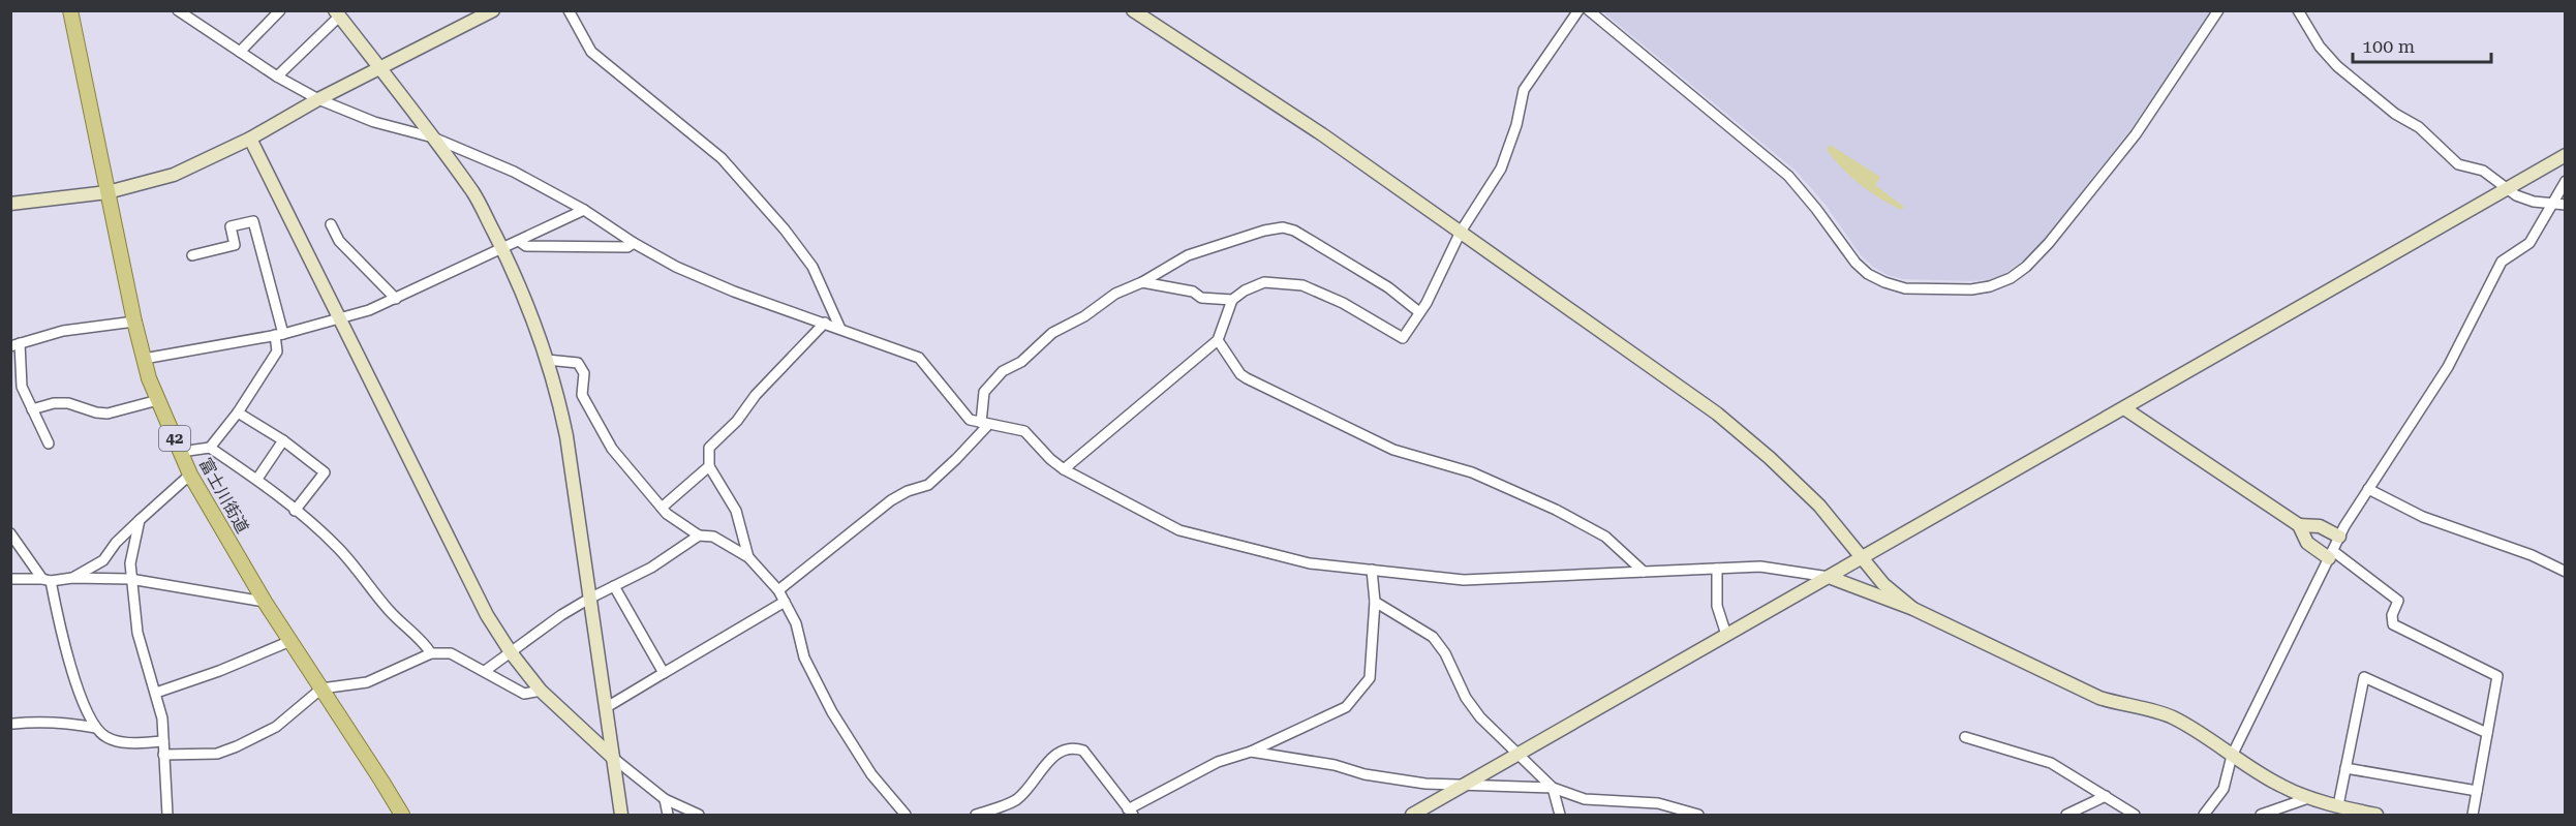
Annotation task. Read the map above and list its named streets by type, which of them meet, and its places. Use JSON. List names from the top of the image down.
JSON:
{
  "streets": {
    "main road": ["42", "富士川街道"]
  },
  "scale_bar": "100 m"
}
